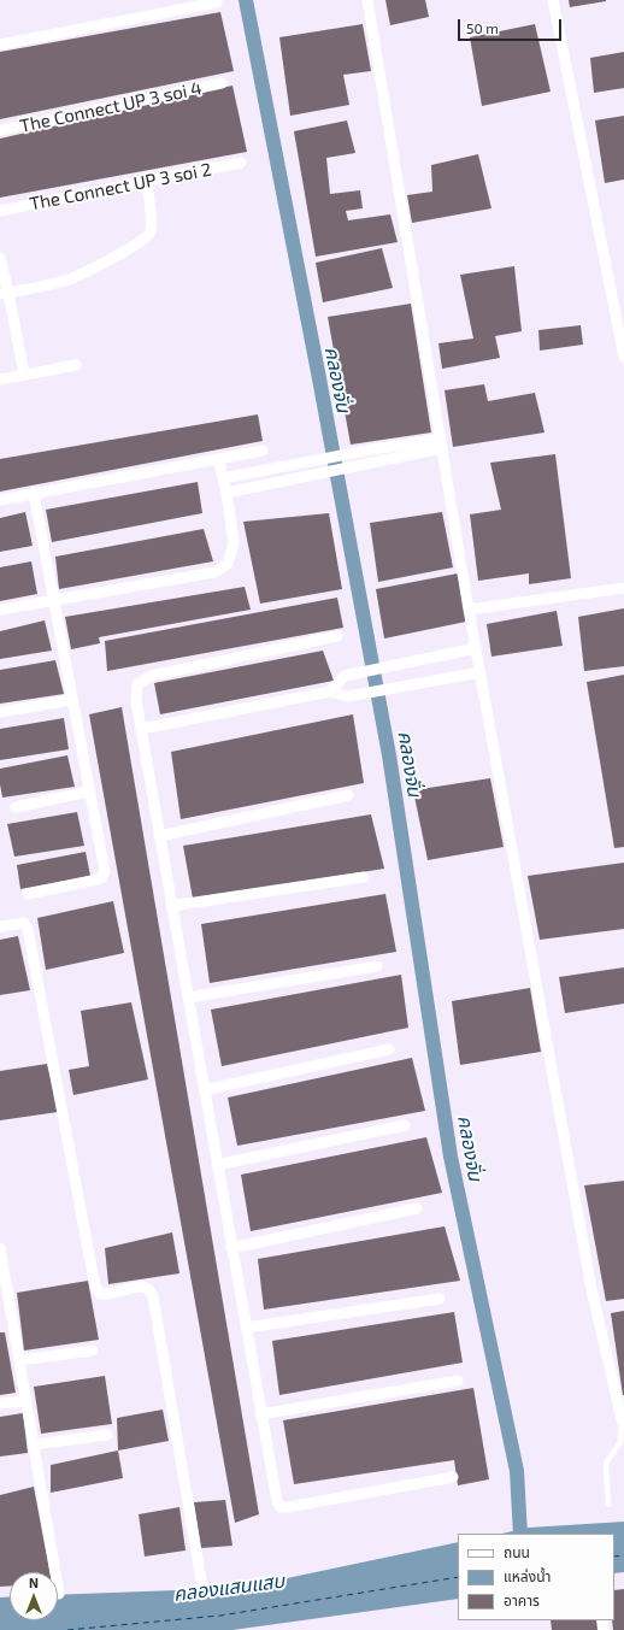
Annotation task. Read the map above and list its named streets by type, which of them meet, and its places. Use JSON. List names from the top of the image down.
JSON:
{
  "streets": {
    "street": ["The Connect UP 3 soi 4", "The Connect UP 3 soi 2"]
  },
  "water": ["คลองจั่น", "คลองแสนแสบ"],
  "legend": ["ถนน", "แหล่งน้ำ", "อาคาร"],
  "scale_bar": "50 m",
  "north": "top"
}
